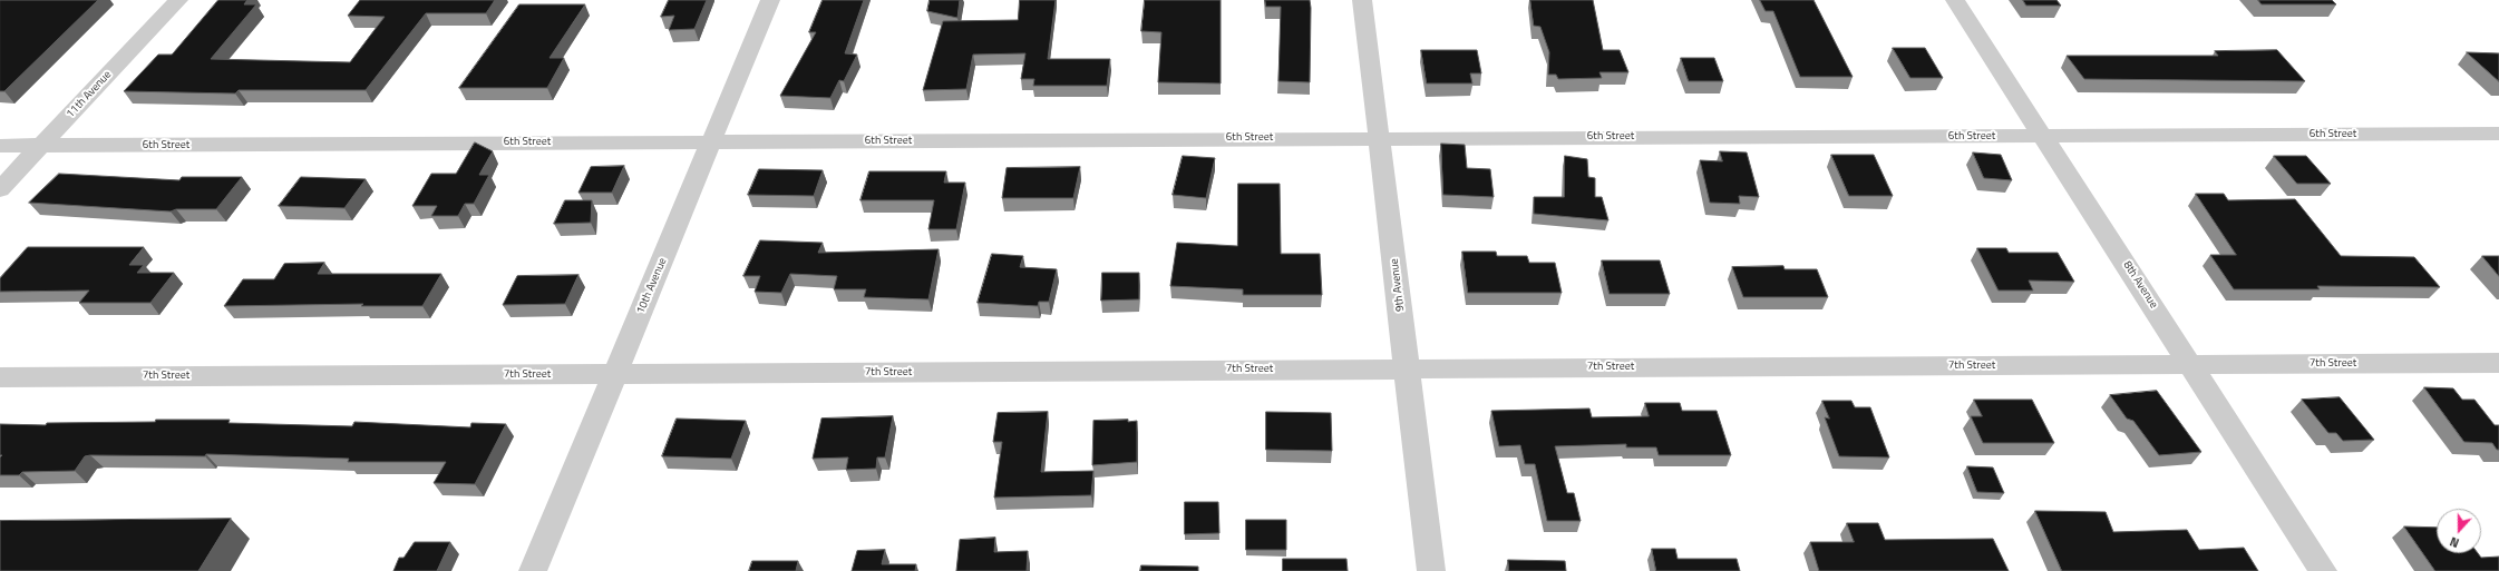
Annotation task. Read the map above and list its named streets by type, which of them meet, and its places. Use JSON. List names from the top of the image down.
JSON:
{
  "streets": {
    "street": [
      "11th Avenue",
      "6th Street",
      "9th Avenue",
      "8th Avenue",
      "10th Avenue",
      "7th Street"
    ]
  },
  "crossings": [
    ["11th Avenue", "6th Street"],
    ["6th Street", "9th Avenue"],
    ["6th Street", "8th Avenue"],
    ["6th Street", "10th Avenue"],
    ["9th Avenue", "7th Street"],
    ["8th Avenue", "7th Street"],
    ["10th Avenue", "7th Street"]
  ],
  "north": "bottom"
}
